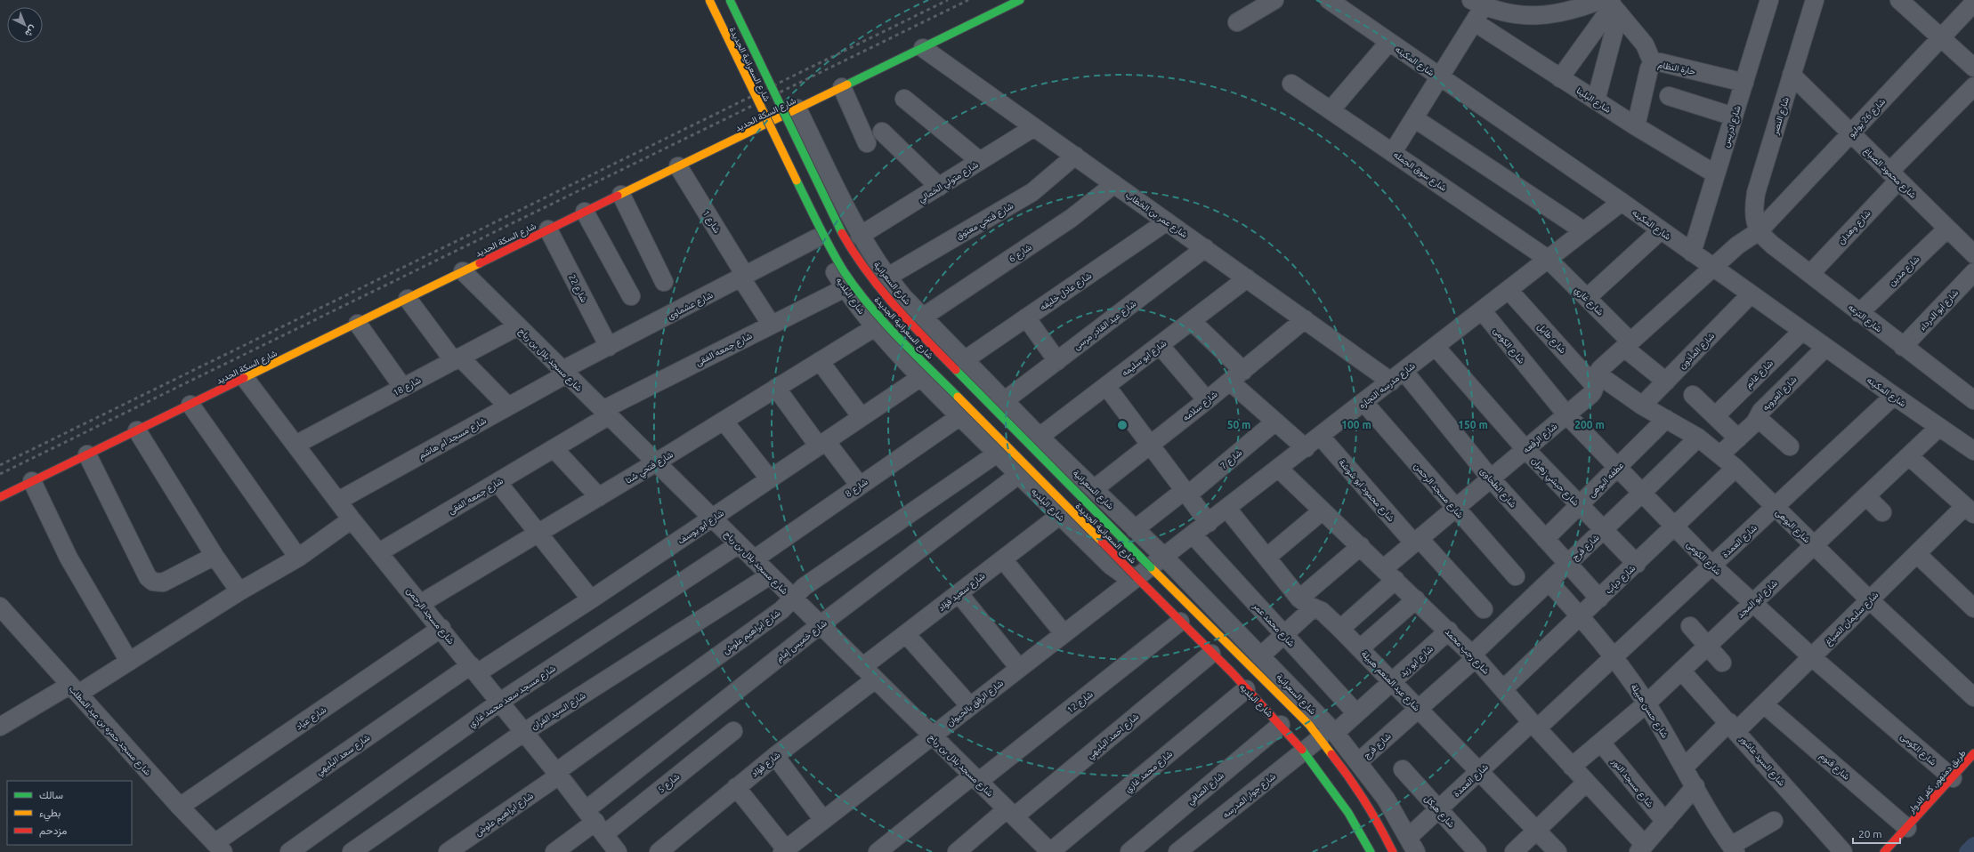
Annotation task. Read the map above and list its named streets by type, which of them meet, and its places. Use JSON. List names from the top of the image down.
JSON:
{
  "streets": {
    "street": [
      "شارع المكينه",
      "شارع السعرانية الجديدة",
      "حارة النظام",
      "شارع البلينا",
      "شارع السكة الحديد",
      "شارع النصر",
      "شارع 26 يوليو",
      "شارع ادريس",
      "شارع سوق الجمله",
      "شارع محمود الصباغ",
      "شارع متولي الخمالي",
      "شارع عمر بن الخطاب",
      "شارع فتحي معتوق",
      "شارع 1",
      "شارع وهدان",
      "شارع 6",
      "شارع مدين",
      "شارع السعرانية",
      "شارع 22",
      "شارع عادل خليفه",
      "شارع البلديه",
      "شارع غازي",
      "شارع عشماوى",
      "شارع ابو الدرداء",
      "شارع الترعه",
      "شارع عبد القادر مرسى",
      "شارع طايل",
      "شارع الكومى",
      "شارع جمعه الفقى",
      "شارع المأذون",
      "شارع ابو سليمه",
      "شارع مسجد بلال بن رباح",
      "شارع غانم",
      "شارع مدرسه التجاره",
      "شارع 18",
      "شارع العروبه",
      "شارع سلامه",
      "شارع مسجد ام هاشم",
      "شارع الرفعه",
      "شارع 7",
      "شارع فتحي شتا",
      "عطفه البوهى",
      "شارع حبشي زهران",
      "شارع 8",
      "شارع الطحاوى",
      "شارع محمود ابو شوشة",
      "شارع مسجد الرحمن",
      "شارع البوهى",
      "شارع ابو يوسف",
      "شارع العمدة",
      "شارع فرج",
      "شارع دياب",
      "شارع سعيد فؤاد",
      "شارع ابو المجد",
      "شارع سليمان الصباغ",
      "شارع محمد عمر",
      "شارع ابراهيم علوش",
      "شارع خميس إمام",
      "شارع رجب محمد",
      "شارع ابو زيد",
      "شارع عبد المنعم هبيلة",
      "شارع مسجد سعد محمد غازي",
      "شارع 12",
      "شارع الرفق بالحيوان",
      "شارع السيد الفران",
      "شارع حسن هبيلة",
      "شارع عياد",
      "شارع مسجد حمزه بن عبد المطلب",
      "شارع احمد البليهي",
      "شارع سعد البليهي",
      "شارع السيد عاشور",
      "شارع فؤاد",
      "شارع قنوم",
      "شارع محمد غازي",
      "طريق دمنهور, كفر الدوار",
      "شارع 5",
      "شارع مسجد النور",
      "شارع الصافي",
      "شارع جوار المدرسه",
      "شارع هيكل"
    ]
  },
  "crossings": [
    ["شارع المكينه", "شارع 26 يوليو"],
    ["شارع المكينه", "شارع ادريس"],
    ["شارع المكينه", "شارع المأذون"],
    ["شارع المكينه", "شارع غانم"],
    ["شارع المكينه", "شارع مدرسه التجاره"],
    ["شارع المكينه", "شارع العروبه"],
    ["شارع المكينه", "شارع الرفعه"],
    ["شارع المكينه", "شارع العمدة"],
    ["شارع المكينه", "شارع ابو المجد"],
    ["شارع السعرانية الجديدة", "شارع السعرانية"],
    ["شارع السعرانية الجديدة", "شارع البلديه"],
    ["شارع السعرانية الجديدة", "شارع مدرسه التجاره"],
    ["شارع السعرانية الجديدة", "شارع الرفق بالحيوان"],
    ["حارة النظام", "شارع البلينا"],
    ["حارة النظام", "شارع ادريس"],
    ["شارع البلينا", "شارع ادريس"],
    ["شارع السكة الحديد", "شارع عمر بن الخطاب"],
    ["شارع السكة الحديد", "شارع 1"],
    ["شارع السكة الحديد", "شارع السعرانية"],
    ["شارع السكة الحديد", "شارع 22"],
    ["شارع السكة الحديد", "شارع البلديه"],
    ["شارع السكة الحديد", "شارع مسجد بلال بن رباح"],
    ["شارع السكة الحديد", "شارع مسجد الرحمن"],
    ["شارع النصر", "شارع 26 يوليو"],
    ["شارع النصر", "شارع محمود الصباغ"],
    ["شارع النصر", "شارع الترعه"],
    ["شارع 26 يوليو", "شارع محمود الصباغ"],
    ["شارع 26 يوليو", "شارع الترعه"],
    ["شارع 26 يوليو", "شارع الرفعه"],
    ["شارع سوق الجمله", "شارع غازي"],
    ["شارع سوق الجمله", "شارع مدرسه التجاره"],
    ["شارع محمود الصباغ", "شارع وهدان"],
    ["شارع محمود الصباغ", "شارع مدين"],
    ["شارع متولي الخمالي", "شارع عمر بن الخطاب"],
    ["شارع متولي الخمالي", "شارع السعرانية"],
    ["شارع عمر بن الخطاب", "شارع فتحي معتوق"],
    ["شارع عمر بن الخطاب", "شارع 6"],
    ["شارع عمر بن الخطاب", "شارع عادل خليفه"],
    ["شارع عمر بن الخطاب", "شارع عبد القادر مرسى"],
    ["شارع عمر بن الخطاب", "شارع ابو سليمه"],
    ["شارع عمر بن الخطاب", "شارع مدرسه التجاره"],
    ["شارع عمر بن الخطاب", "شارع سلامه"],
    ["شارع عمر بن الخطاب", "شارع الطحاوى"],
    ["شارع فتحي معتوق", "شارع السعرانية"],
    ["شارع 1", "شارع عشماوى"],
    ["شارع 1", "شارع جمعه الفقى"],
    ["شارع وهدان", "شارع الترعه"],
    ["شارع 6", "شارع السعرانية"],
    ["شارع مدين", "شارع الترعه"],
    ["شارع السعرانية", "شارع عادل خليفه"],
    ["شارع السعرانية", "شارع عبد القادر مرسى"],
    ["شارع السعرانية", "شارع ابو سليمه"],
    ["شارع السعرانية", "شارع مدرسه التجاره"],
    ["شارع السعرانية", "شارع سلامه"],
    ["شارع السعرانية", "شارع 7"],
    ["شارع السعرانية", "شارع العمدة"],
    ["شارع السعرانية", "شارع فرج"],
    ["شارع السعرانية", "شارع ابو زيد"],
    ["شارع السعرانية", "شارع الرفق بالحيوان"],
    ["شارع السعرانية", "شارع جوار المدرسه"],
    ["شارع 22", "شارع عشماوى"],
    ["شارع البلديه", "شارع عشماوى"],
    ["شارع البلديه", "شارع جمعه الفقى"],
    ["شارع البلديه", "شارع فتحي شتا"],
    ["شارع البلديه", "شارع 8"],
    ["شارع البلديه", "شارع ابو يوسف"],
    ["شارع البلديه", "شارع سعيد فؤاد"],
    ["شارع البلديه", "شارع ابراهيم علوش"],
    ["شارع البلديه", "شارع خميس إمام"],
    ["شارع البلديه", "شارع 12"],
    ["شارع البلديه", "شارع الرفق بالحيوان"],
    ["شارع البلديه", "شارع احمد البليهي"],
    ["شارع البلديه", "شارع محمد غازي"],
    ["شارع البلديه", "شارع الصافي"],
    ["شارع البلديه", "شارع جوار المدرسه"],
    ["شارع غازي", "شارع المأذون"],
    ["شارع غازي", "شارع مدرسه التجاره"],
    ["شارع غازي", "شارع الرفعه"],
    ["شارع عشماوى", "شارع مسجد بلال بن رباح"],
    ["شارع عشماوى", "شارع مسجد ام هاشم"],
    ["شارع ابو الدرداء", "شارع الترعه"],
    ["شارع طايل", "شارع مدرسه التجاره"],
    ["شارع طايل", "شارع الرفعه"],
    ["شارع طايل", "شارع البوهى"],
    ["شارع الكومى", "شارع مدرسه التجاره"],
    ["شارع الكومى", "شارع الرفعه"],
    ["شارع الكومى", "عطفه البوهى"],
    ["شارع الكومى", "شارع العمدة"],
    ["شارع الكومى", "شارع فرج"],
    ["شارع الكومى", "شارع دياب"],
    ["شارع الكومى", "شارع ابو المجد"],
    ["شارع الكومى", "شارع سليمان الصباغ"],
    ["شارع الكومى", "طريق دمنهور, كفر الدوار"],
    ["شارع جمعه الفقى", "شارع مسجد بلال بن رباح"],
    ["شارع جمعه الفقى", "شارع مسجد الرحمن"],
    ["شارع المأذون", "شارع البوهى"],
    ["شارع مسجد بلال بن رباح", "شارع 18"],
    ["شارع مسجد بلال بن رباح", "شارع مسجد ام هاشم"],
    ["شارع مسجد بلال بن رباح", "شارع فتحي شتا"],
    ["شارع مسجد بلال بن رباح", "شارع 8"],
    ["شارع مسجد بلال بن رباح", "شارع ابو يوسف"],
    ["شارع مسجد بلال بن رباح", "شارع سعيد فؤاد"],
    ["شارع مسجد بلال بن رباح", "شارع ابراهيم علوش"],
    ["شارع مسجد بلال بن رباح", "شارع خميس إمام"],
    ["شارع مسجد بلال بن رباح", "شارع مسجد سعد محمد غازي"],
    ["شارع مسجد بلال بن رباح", "شارع 12"],
    ["شارع مسجد بلال بن رباح", "شارع الرفق بالحيوان"],
    ["شارع مسجد بلال بن رباح", "شارع السيد الفران"],
    ["شارع مسجد بلال بن رباح", "شارع احمد البليهي"],
    ["شارع مسجد بلال بن رباح", "شارع فؤاد"],
    ["شارع مسجد بلال بن رباح", "شارع محمد غازي"],
    ["شارع مدرسه التجاره", "شارع حبشي زهران"],
    ["شارع مدرسه التجاره", "شارع الطحاوى"],
    ["شارع مدرسه التجاره", "شارع محمود ابو شوشة"],
    ["شارع مدرسه التجاره", "شارع مسجد الرحمن"],
    ["شارع مدرسه التجاره", "شارع محمد عمر"],
    ["شارع مدرسه التجاره", "شارع رجب محمد"],
    ["شارع مدرسه التجاره", "شارع عبد المنعم هبيلة"],
    ["شارع مدرسه التجاره", "شارع الرفق بالحيوان"],
    ["شارع 18", "شارع مسجد الرحمن"],
    ["شارع العروبه", "شارع البوهى"],
    ["شارع مسجد ام هاشم", "شارع مسجد الرحمن"],
    ["شارع الرفعه", "شارع حبشي زهران"],
    ["شارع الرفعه", "شارع الطحاوى"],
    ["شارع الرفعه", "شارع محمود ابو شوشة"],
    ["شارع الرفعه", "شارع مسجد الرحمن"],
    ["شارع الرفعه", "شارع البوهى"],
    ["شارع الرفعه", "شارع رجب محمد"],
    ["شارع الرفعه", "شارع عبد المنعم هبيلة"],
    ["شارع فتحي شتا", "شارع مسجد الرحمن"],
    ["عطفه البوهى", "شارع حبشي زهران"],
    ["عطفه البوهى", "شارع الطحاوى"],
    ["عطفه البوهى", "شارع البوهى"],
    ["شارع حبشي زهران", "شارع فرج"],
    ["شارع حبشي زهران", "شارع دياب"],
    ["شارع الطحاوى", "شارع فرج"],
    ["شارع الطحاوى", "شارع دياب"],
    ["شارع مسجد الرحمن", "شارع ابو يوسف"],
    ["شارع مسجد الرحمن", "شارع ابراهيم علوش"],
    ["شارع مسجد الرحمن", "شارع خميس إمام"],
    ["شارع مسجد الرحمن", "شارع مسجد سعد محمد غازي"],
    ["شارع مسجد الرحمن", "شارع السيد الفران"],
    ["شارع مسجد الرحمن", "شارع عياد"],
    ["شارع مسجد الرحمن", "شارع سعد البليهي"],
    ["شارع مسجد الرحمن", "شارع 5"],
    ["شارع البوهى", "شارع العمدة"],
    ["شارع البوهى", "شارع فرج"],
    ["شارع البوهى", "شارع دياب"],
    ["شارع البوهى", "شارع ابو المجد"],
    ["شارع البوهى", "شارع سليمان الصباغ"],
    ["شارع ابو يوسف", "شارع سعد البليهي"],
    ["شارع العمدة", "شارع رجب محمد"],
    ["شارع العمدة", "شارع عبد المنعم هبيلة"],
    ["شارع العمدة", "شارع حسن هبيلة"],
    ["شارع العمدة", "شارع هيكل"],
    ["شارع فرج", "شارع رجب محمد"],
    ["شارع فرج", "شارع عبد المنعم هبيلة"],
    ["شارع فرج", "شارع حسن هبيلة"],
    ["شارع دياب", "شارع رجب محمد"],
    ["شارع دياب", "شارع حسن هبيلة"],
    ["شارع ابو المجد", "شارع رجب محمد"],
    ["شارع ابو المجد", "شارع حسن هبيلة"],
    ["شارع ابو المجد", "شارع السيد عاشور"],
    ["شارع ابو المجد", "شارع مسجد النور"],
    ["شارع سليمان الصباغ", "شارع حسن هبيلة"],
    ["شارع سليمان الصباغ", "شارع السيد عاشور"],
    ["شارع سليمان الصباغ", "شارع قنوم"],
    ["شارع محمد عمر", "شارع ابو زيد"],
    ["شارع خميس إمام", "شارع 5"],
    ["شارع رجب محمد", "شارع ابو زيد"],
    ["شارع ابو زيد", "شارع عبد المنعم هبيلة"],
    ["شارع ابو زيد", "شارع جوار المدرسه"],
    ["شارع عياد", "شارع مسجد حمزه بن عبد المطلب"],
    ["شارع مسجد حمزه بن عبد المطلب", "شارع سعد البليهي"],
    ["شارع قنوم", "طريق دمنهور, كفر الدوار"]
  ],
  "legend": ["سالك", "بطيء", "مزدحم"],
  "scale_bar": "20 m",
  "north": "bottom right",
  "rings": [
    "50 m",
    "100 m",
    "150 m",
    "200 m"
  ]
}
